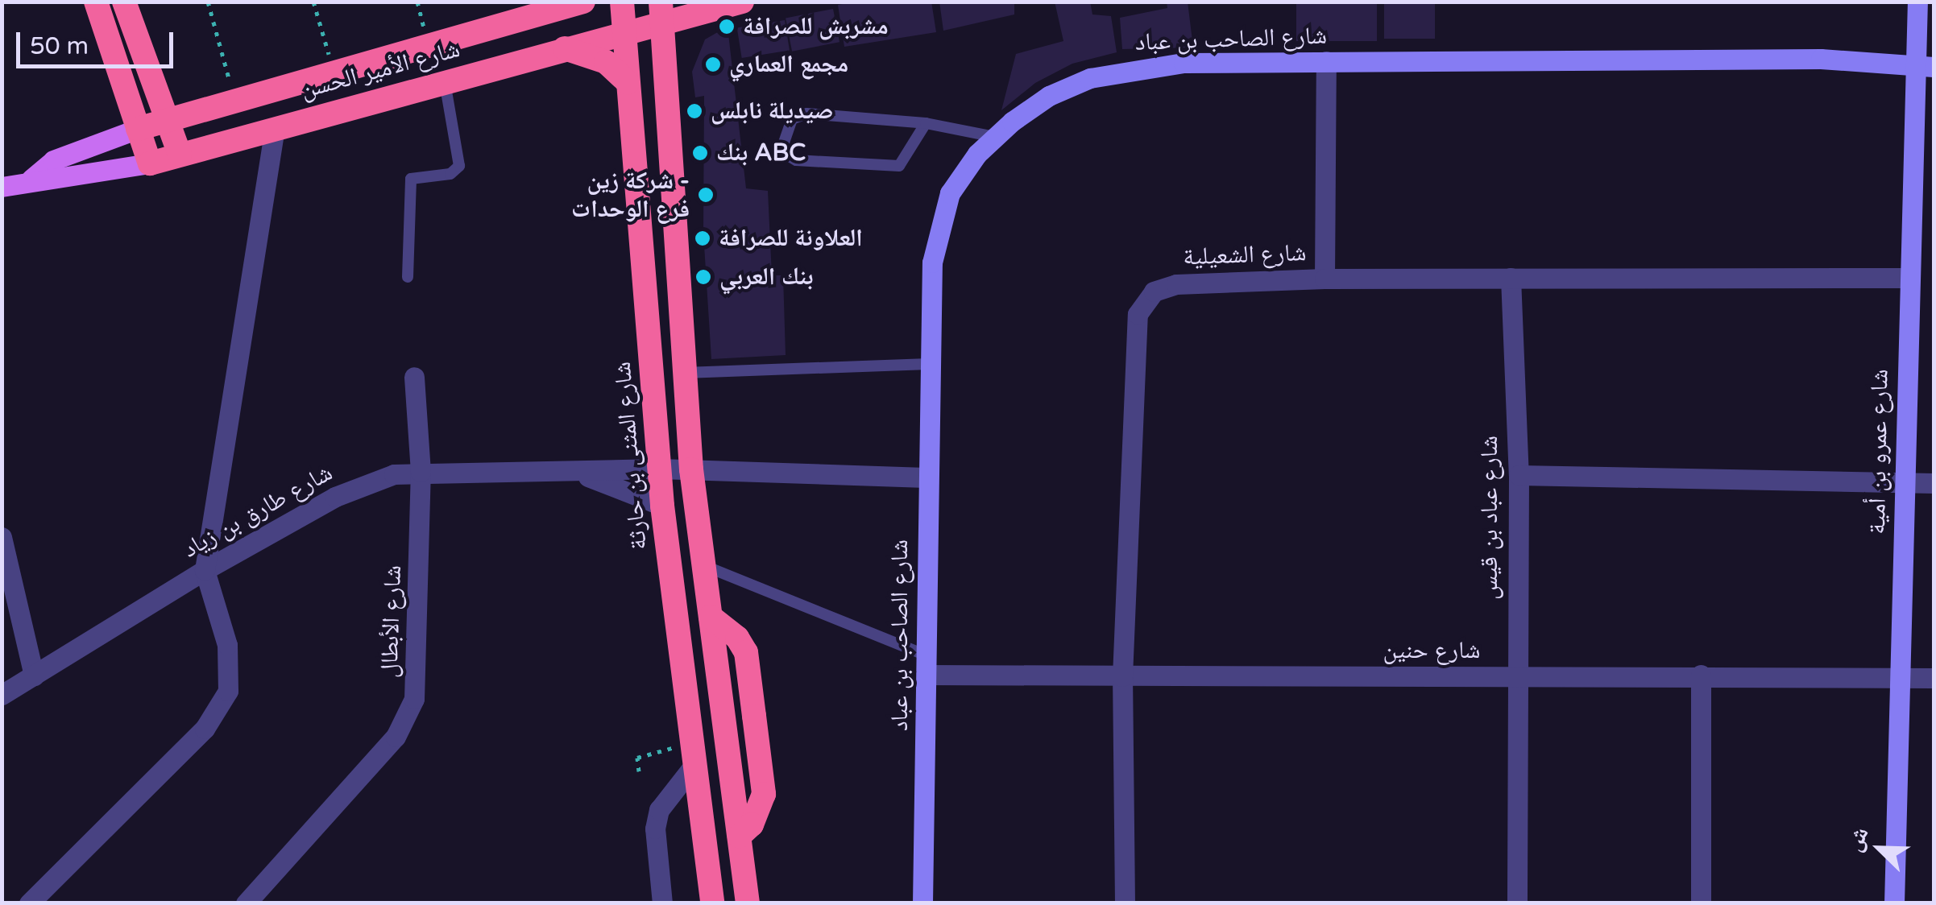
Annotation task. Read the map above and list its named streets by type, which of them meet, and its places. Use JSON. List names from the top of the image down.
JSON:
{
  "streets": {
    "highway": ["شارع الأمير الحسن", "شارع المثنى بن حارثة"],
    "street": [
      "شارع الصاحب بن عباد",
      "شارع الشعيلية",
      "شارع عمرو بن أمية",
      "شارع طارق بن زياد",
      "شارع عباد بن قيس",
      "شارع الأبطال",
      "شارع حنين"
    ]
  },
  "crossings": [
    ["شارع الصاحب بن عباد", "شارع عمرو بن أمية"],
    ["شارع الصاحب بن عباد", "شارع طارق بن زياد"],
    ["شارع الصاحب بن عباد", "شارع حنين"],
    ["شارع الأمير الحسن", "شارع المثنى بن حارثة"],
    ["شارع الشعيلية", "شارع عمرو بن أمية"],
    ["شارع الشعيلية", "شارع عباد بن قيس"],
    ["شارع الشعيلية", "شارع حنين"],
    ["شارع عمرو بن أمية", "شارع حنين"],
    ["شارع المثنى بن حارثة", "شارع طارق بن زياد"],
    ["شارع طارق بن زياد", "شارع الأبطال"],
    ["شارع عباد بن قيس", "شارع حنين"]
  ],
  "places": [
    "مشربش للصرافة",
    "مجمع العماري",
    "صيديلة نابلس",
    "بنك ABC",
    "شركة زين - فرع الوحدات",
    "العلاونة للصرافة",
    "بنك العربي"
  ],
  "scale_bar": "50 m",
  "north": "top left"
}
